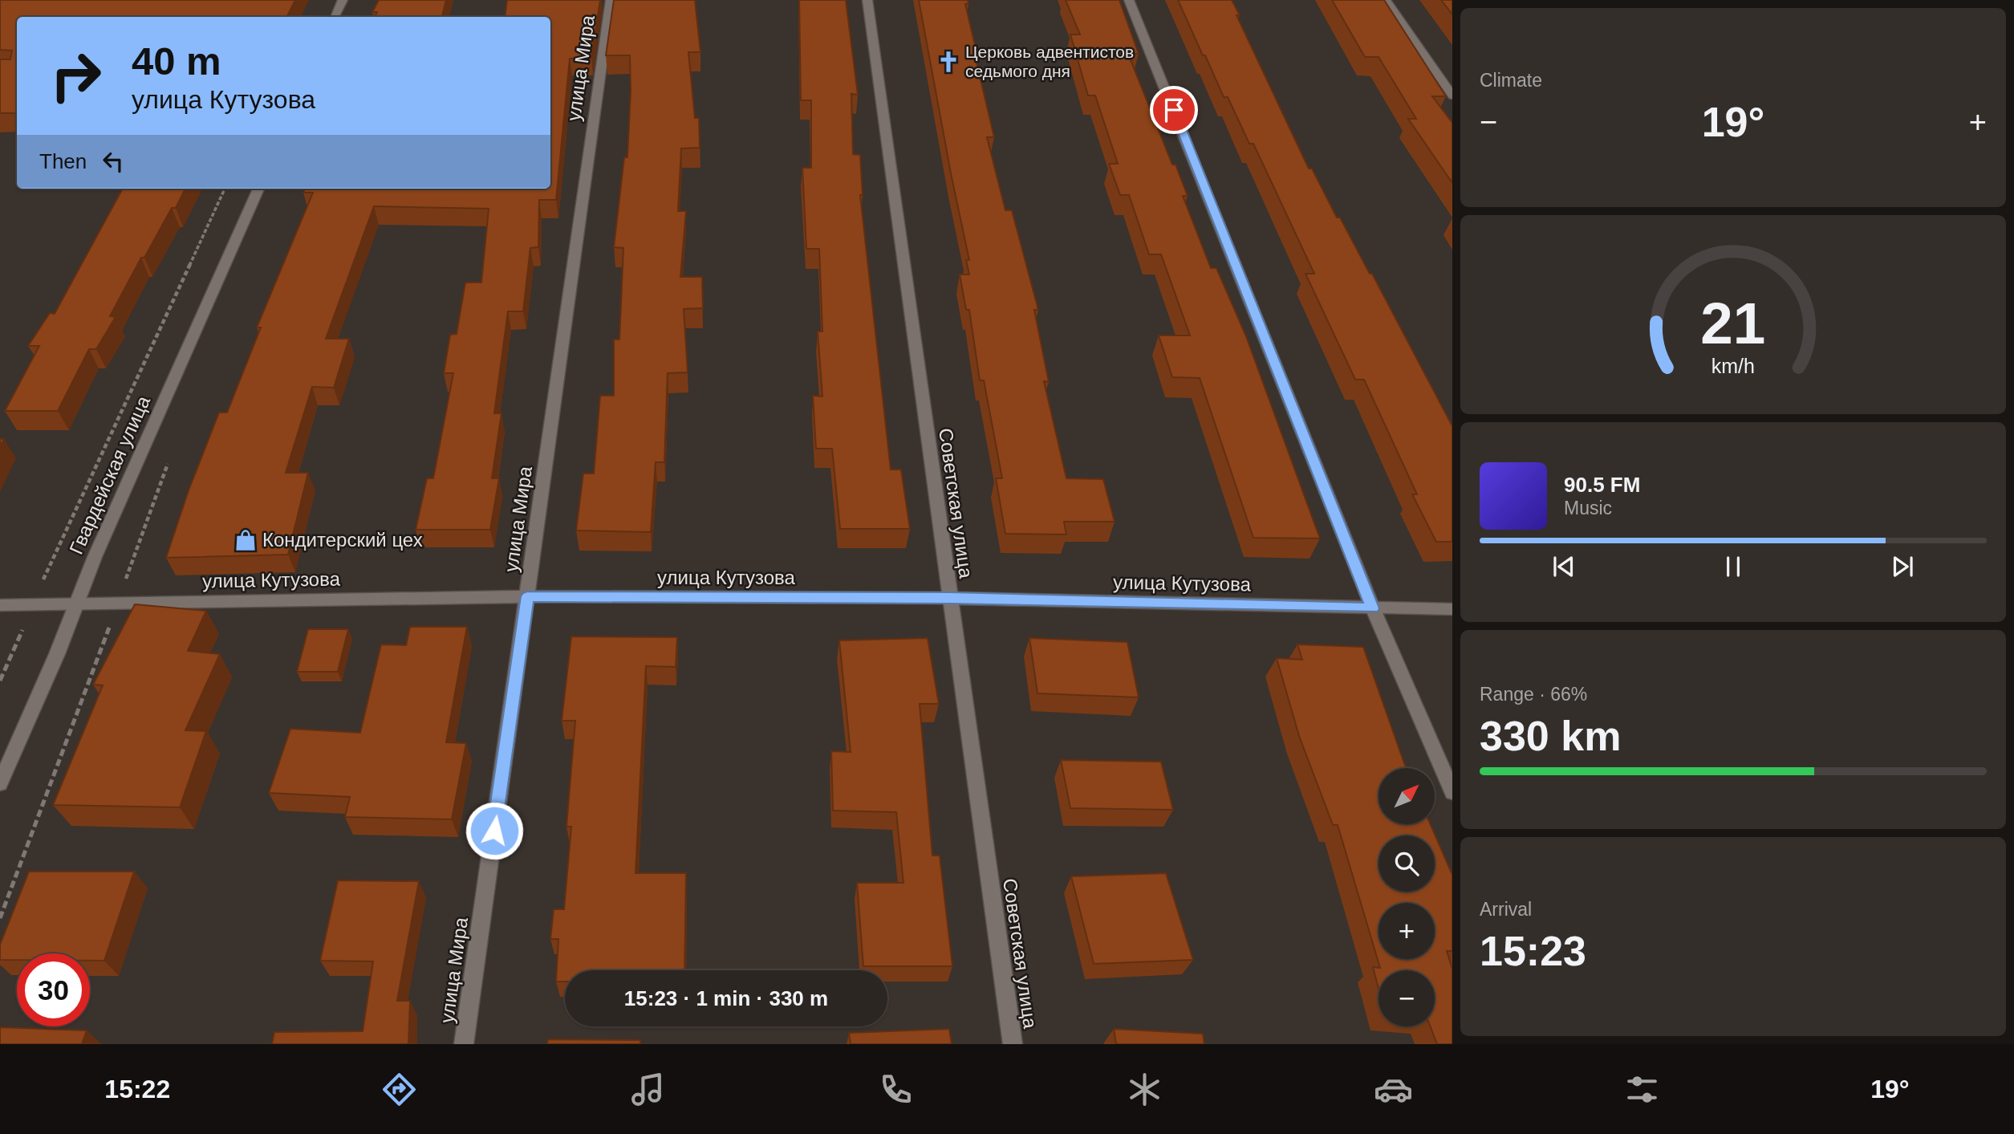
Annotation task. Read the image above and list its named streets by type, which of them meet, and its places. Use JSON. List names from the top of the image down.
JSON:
{
  "streets": {
    "street": [
      "улица Мира",
      "Гвардейская улица",
      "Советская улица",
      "улица Кутузова"
    ]
  },
  "crossings": [
    ["улица Мира", "улица Кутузова"],
    ["Гвардейская улица", "улица Кутузова"],
    ["Советская улица", "улица Кутузова"]
  ],
  "places": {
    "church": ["Церковь адвентистов седьмого дня"],
    "shop": ["Кондитерский цех"]
  },
  "north": "top right",
  "page": {
    "tile": [
      "Climate",
      ["Range · 66%", "330 km"],
      ["Arrival", "15:23"]
    ],
    "turn": ["40 m", "улица Кутузова"],
    "heat": ["−", "19°", "+"],
    "then": "Then",
    "song": ["90.5 FM", "Music"],
    "map_buttons": ["+", "−"],
    "limit": "30",
    "trip": "15:23 · 1 min · 330 m",
    "tabs": ["15:22", "19°"],
    "gauge": ["21", "km/h"]
  }
}
